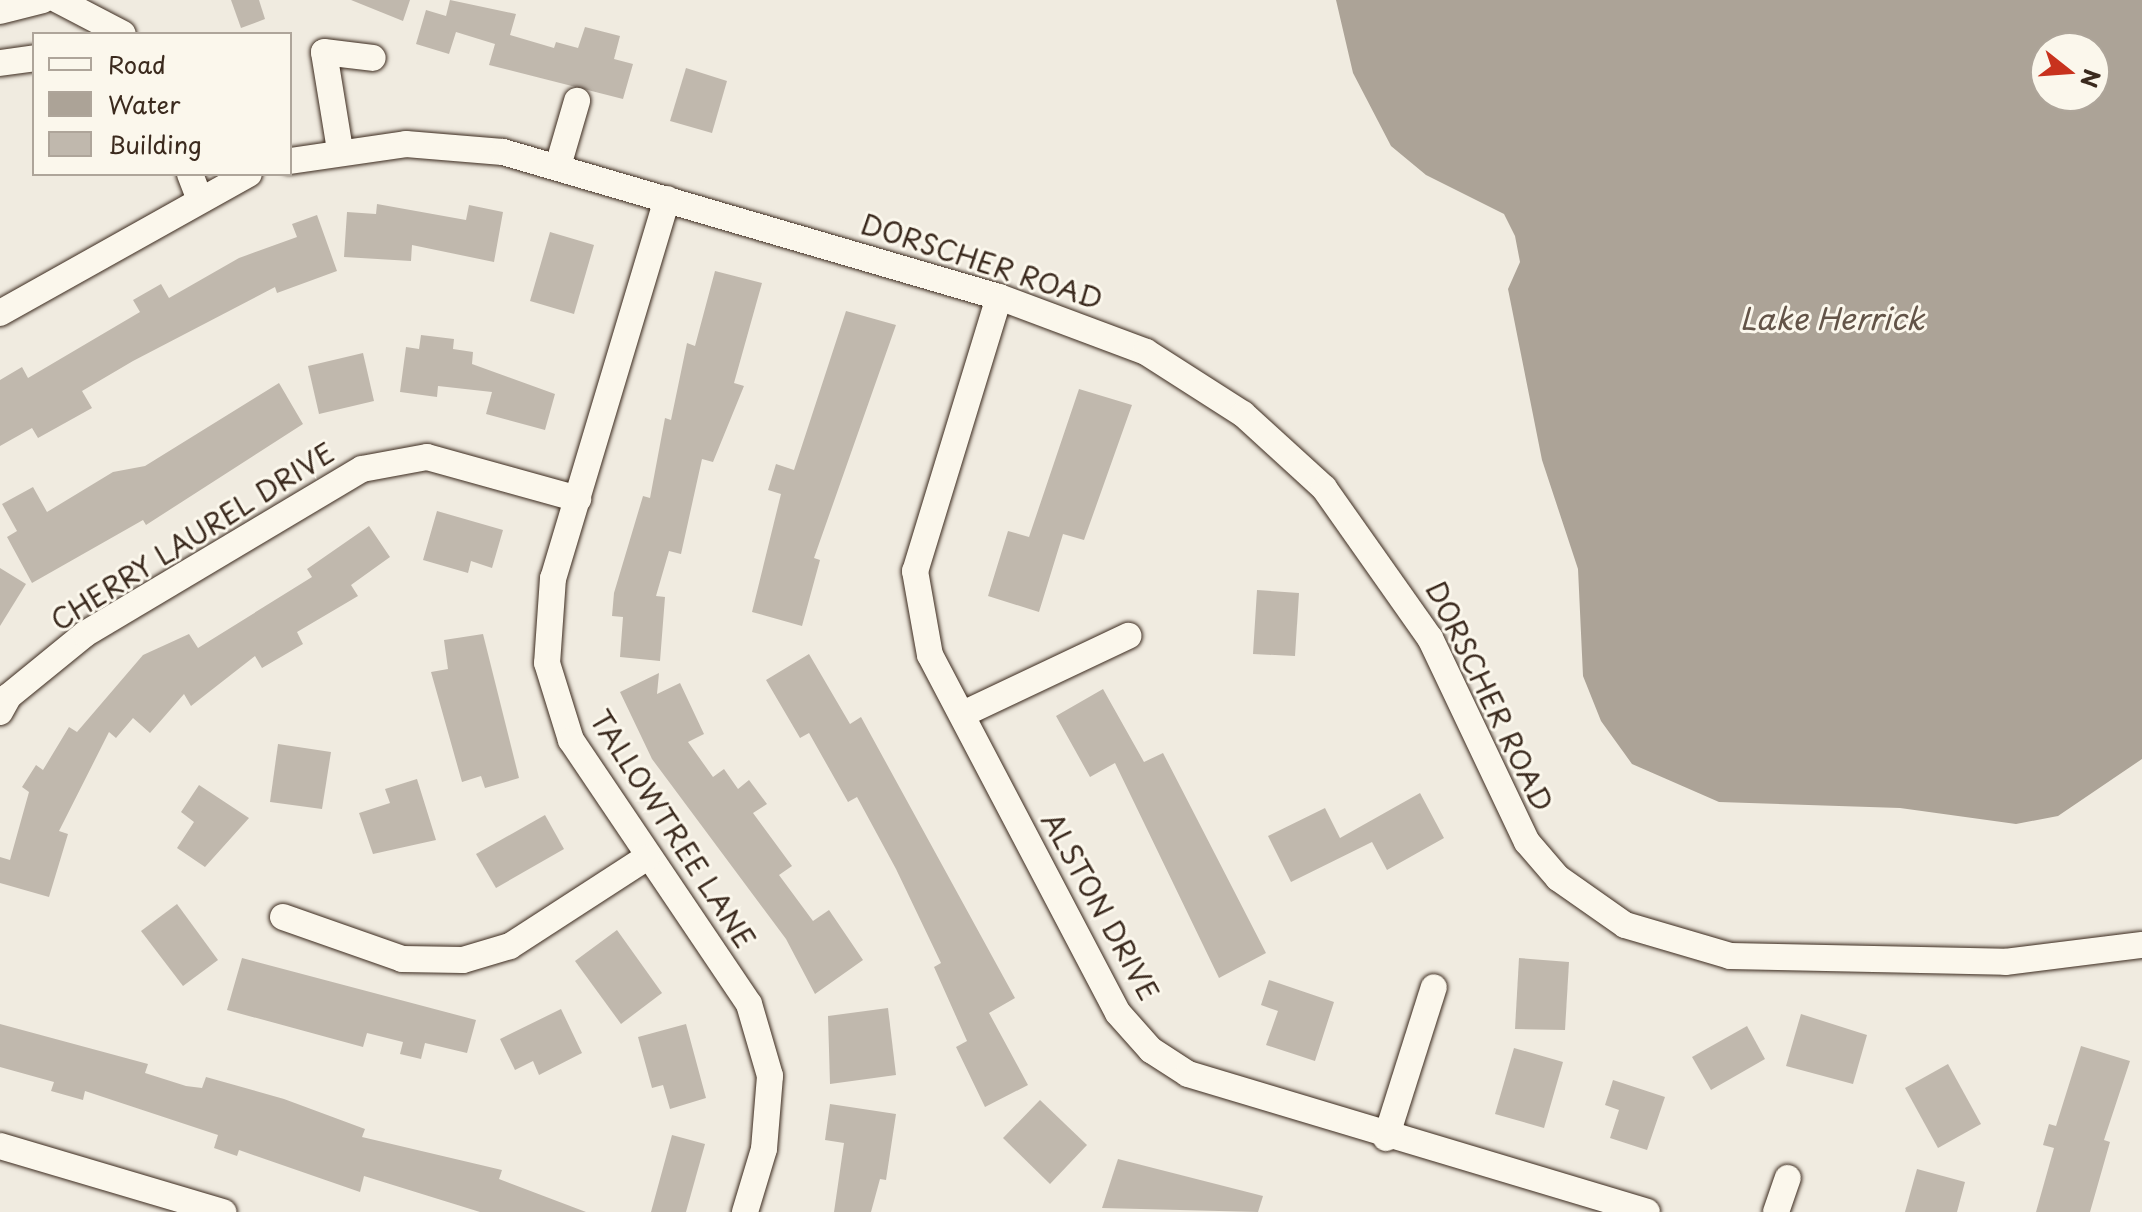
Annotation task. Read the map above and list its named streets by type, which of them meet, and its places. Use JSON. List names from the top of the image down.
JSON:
{
  "streets": {
    "street": [
      "DORSCHER ROAD",
      "CHERRY LAUREL DRIVE",
      "TALLOWTREE LANE",
      "ALSTON DRIVE"
    ]
  },
  "crossings": [
    ["DORSCHER ROAD", "TALLOWTREE LANE"],
    ["DORSCHER ROAD", "ALSTON DRIVE"],
    ["CHERRY LAUREL DRIVE", "TALLOWTREE LANE"]
  ],
  "water": ["Lake Herrick"],
  "legend": ["Road", "Water", "Building"],
  "north": "right"
}
